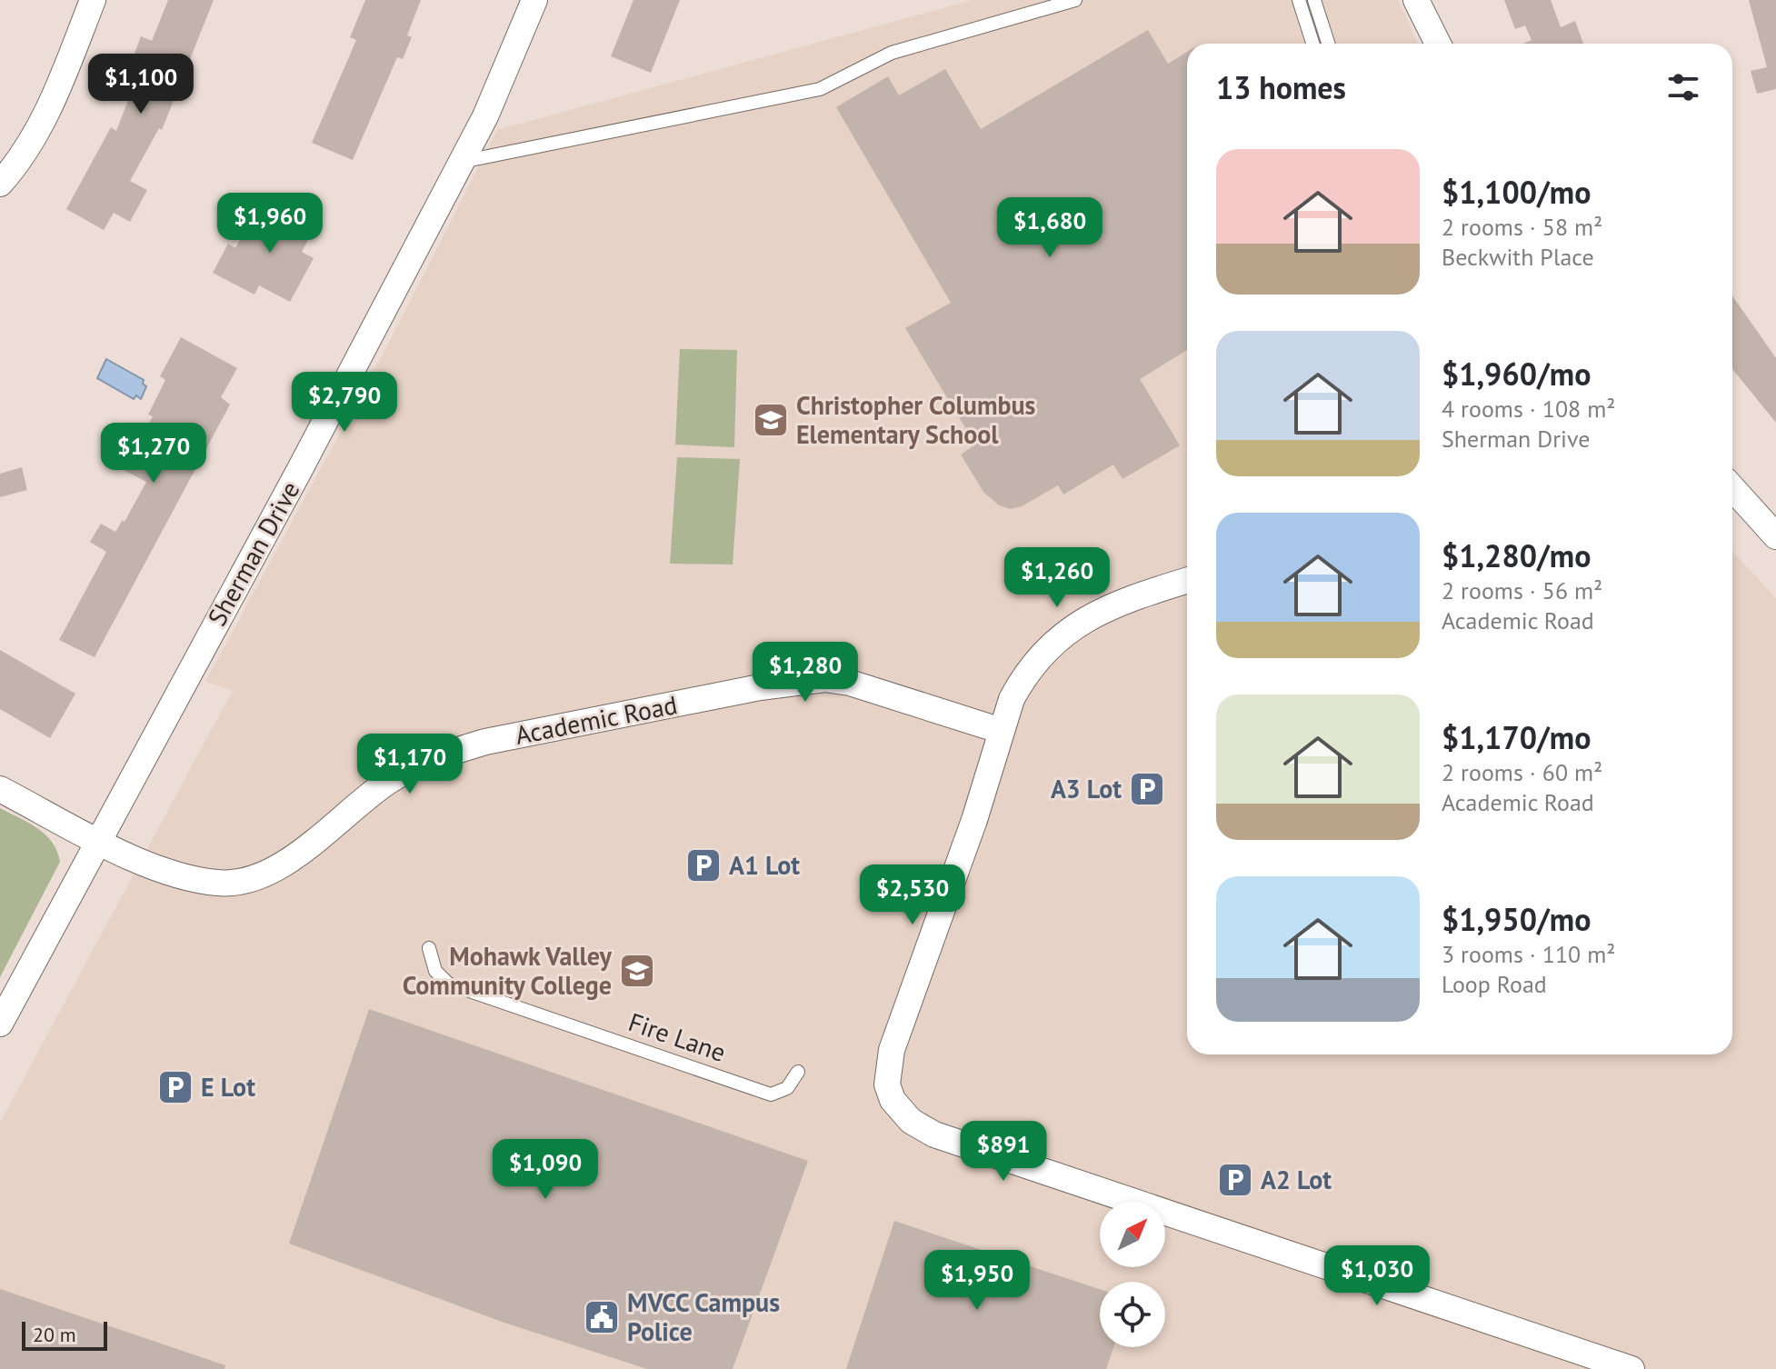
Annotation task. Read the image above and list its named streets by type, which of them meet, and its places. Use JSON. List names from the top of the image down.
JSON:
{
  "streets": {
    "street": ["Sherman Drive", "Academic Road"],
    "lane": ["Fire Lane"]
  },
  "crossings": [
    ["Sherman Drive", "Academic Road"]
  ],
  "places": {
    "school or university": ["Christopher Columbus Elementary School", "Mohawk Valley Community College"],
    "parking": [
      "A3 Lot",
      "A1 Lot",
      "E Lot",
      "A2 Lot"
    ],
    "public building": ["MVCC Campus Police"]
  },
  "scale_bar": "20 m",
  "north": "top right",
  "page": {
    "heading": "13 homes",
    "price": [
      "$1,100",
      "$1,960",
      "$1,680",
      "$2,790",
      "$1,270",
      "$1,260",
      "$1,280",
      "$1,170",
      "$2,530",
      "$891",
      "$1,090",
      "$1,030",
      "$1,950"
    ],
    "list": [
      {
        "name": "$1,100/mo",
        "note": "2 rooms · 58 m² · Beckwith Place"
      },
      {
        "name": "$1,960/mo",
        "note": "4 rooms · 108 m² · Sherman Drive"
      },
      {
        "name": "$1,280/mo",
        "note": "2 rooms · 56 m² · Academic Road"
      },
      {
        "name": "$1,170/mo",
        "note": "2 rooms · 60 m² · Academic Road"
      },
      {
        "name": "$1,950/mo",
        "note": "3 rooms · 110 m² · Loop Road"
      }
    ],
    "scale": "20 m"
  }
}
